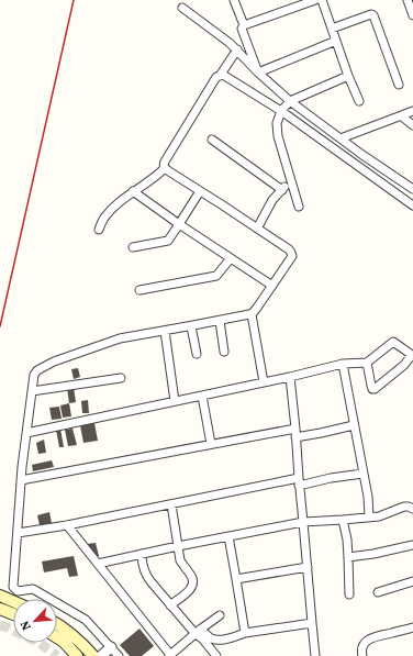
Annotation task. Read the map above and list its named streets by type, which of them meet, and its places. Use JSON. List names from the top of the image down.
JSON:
{
  "north": "bottom left"
}
